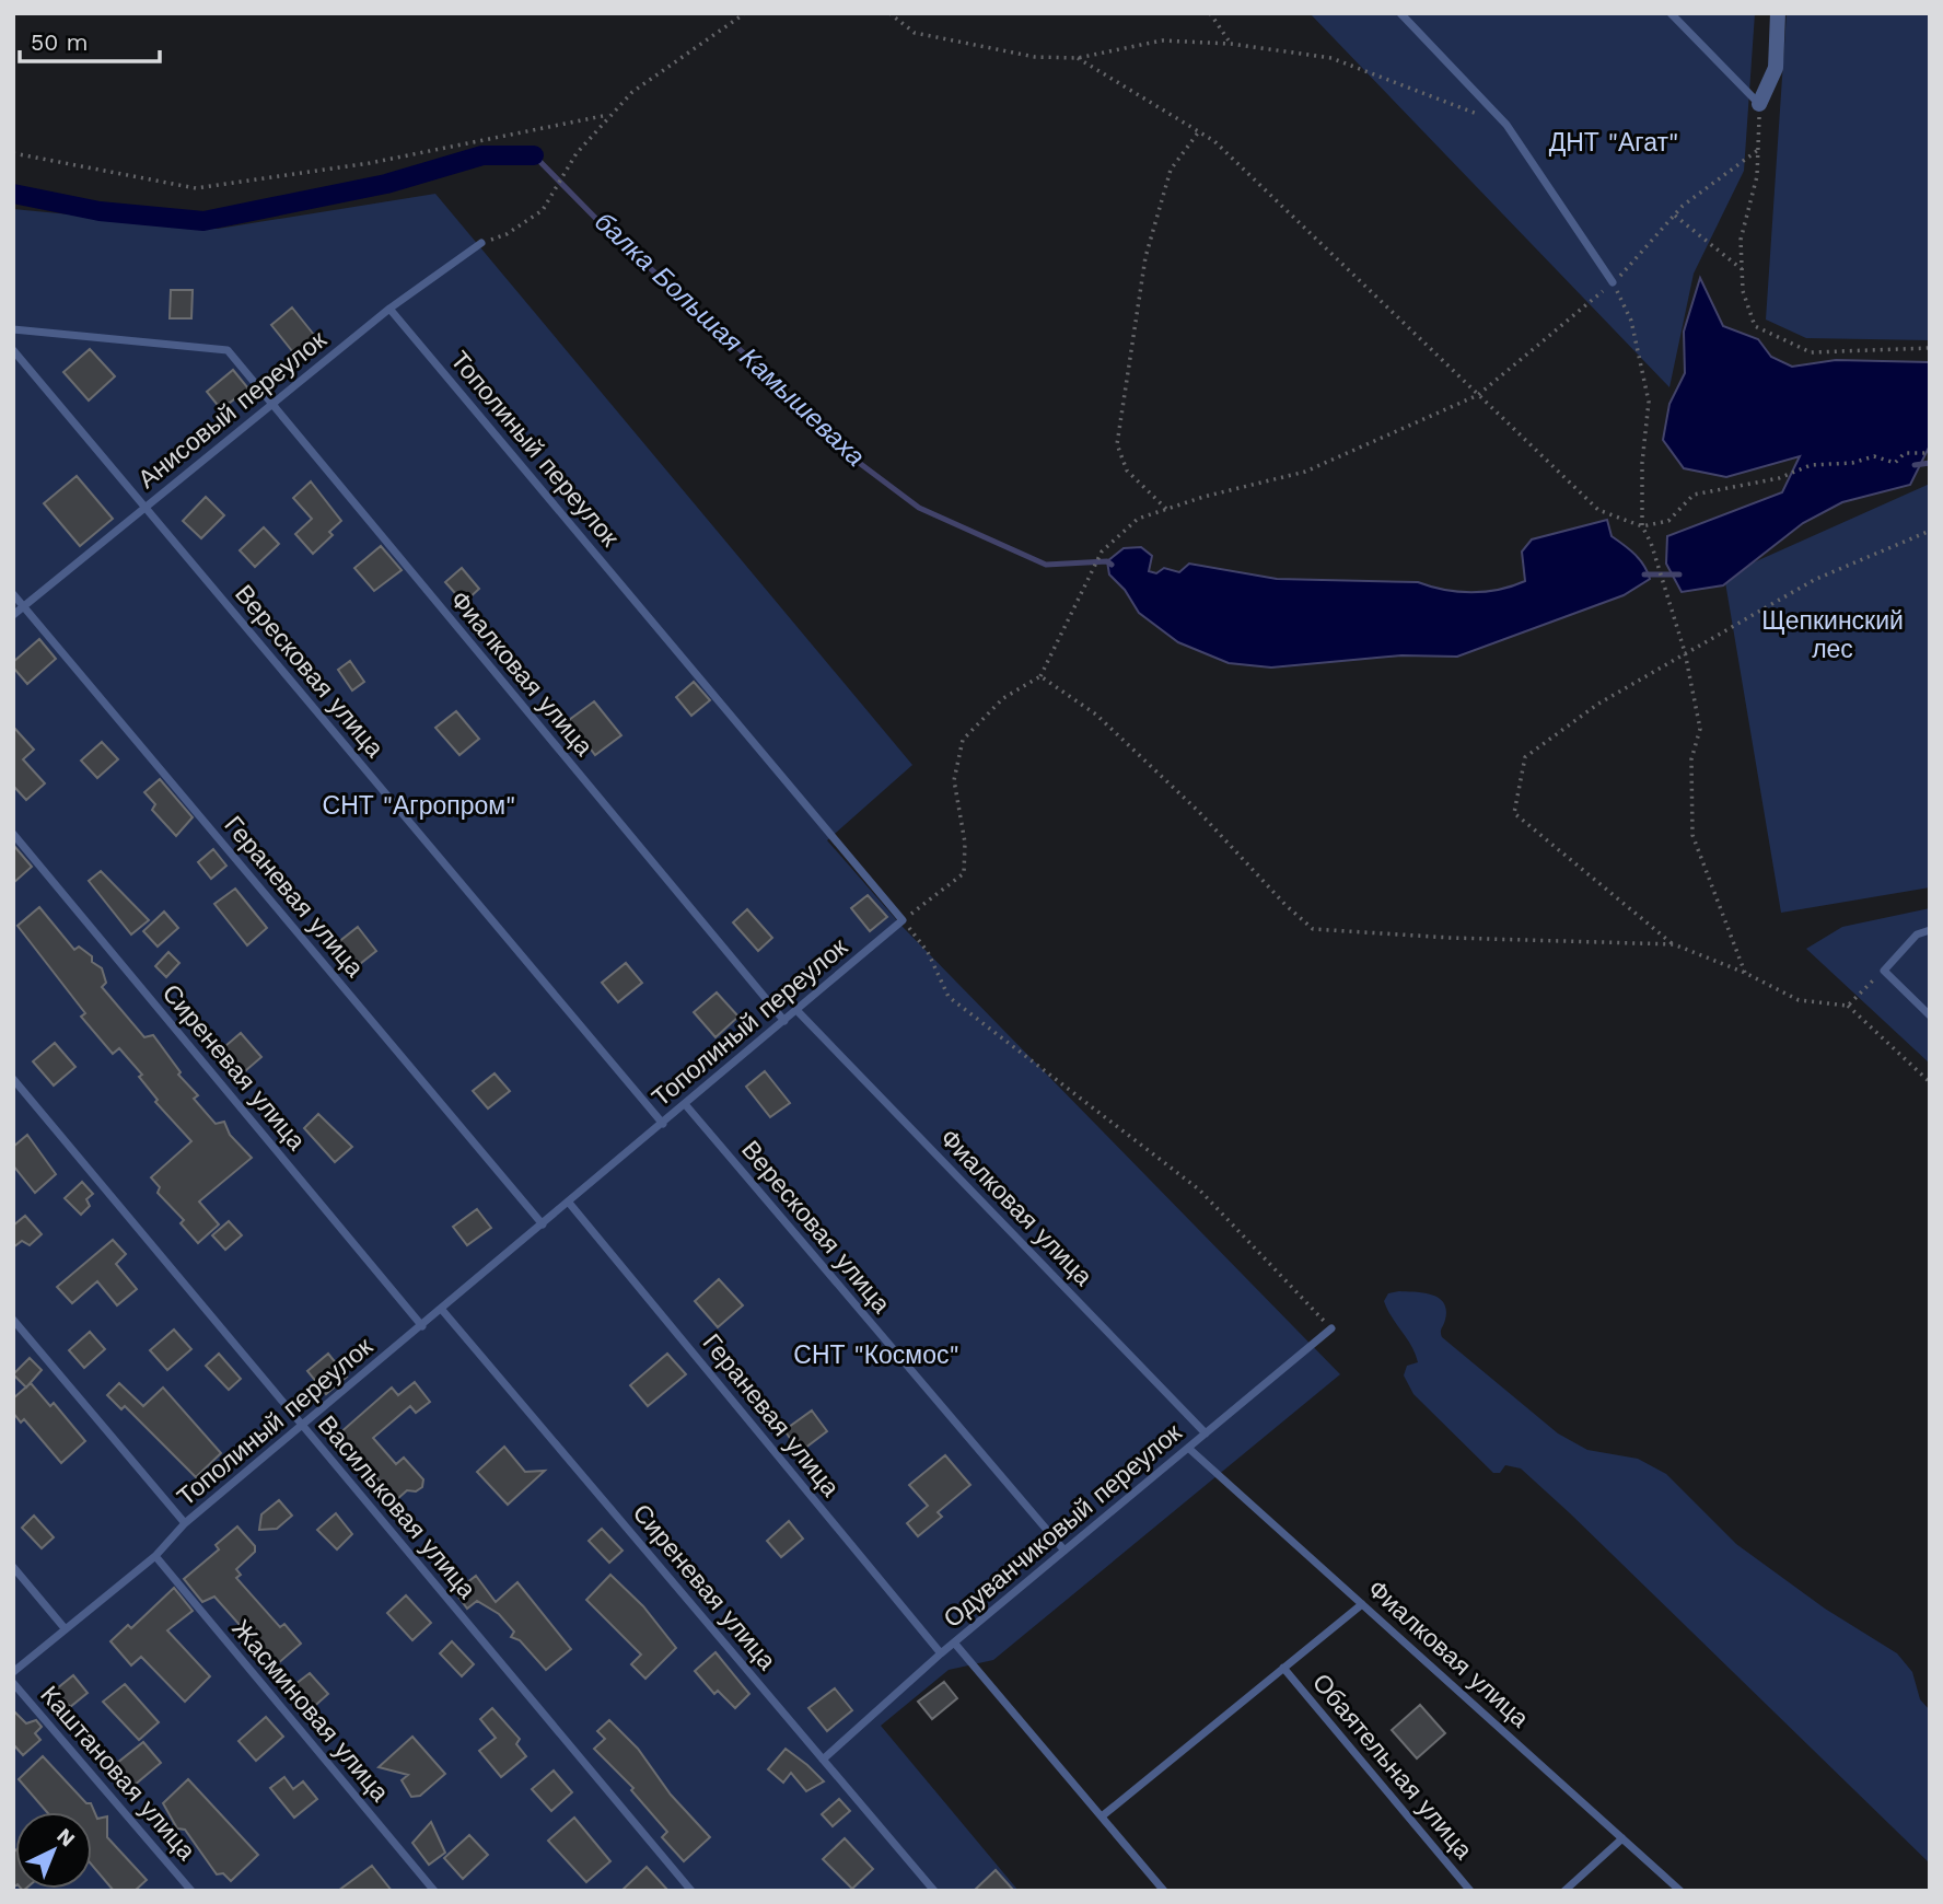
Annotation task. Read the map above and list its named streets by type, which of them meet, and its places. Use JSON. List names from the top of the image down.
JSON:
{
  "streets": {
    "lane": [
      "Анисовый переулок",
      "Тополиный переулок",
      "Вересковая улица",
      "Фиалковая улица",
      "Гераневая улица",
      "Сиреневая улица",
      "Васильковая улица",
      "Одуванчиковый переулок",
      "Жасминовая улица",
      "Обаятельная улица",
      "Каштановая улица"
    ]
  },
  "crossings": [
    ["Анисовый переулок", "Тополиный переулок"],
    ["Анисовый переулок", "Вересковая улица"],
    ["Анисовый переулок", "Фиалковая улица"],
    ["Анисовый переулок", "Гераневая улица"],
    ["Тополиный переулок", "Вересковая улица"],
    ["Тополиный переулок", "Фиалковая улица"],
    ["Тополиный переулок", "Гераневая улица"],
    ["Тополиный переулок", "Сиреневая улица"],
    ["Тополиный переулок", "Васильковая улица"],
    ["Тополиный переулок", "Жасминовая улица"],
    ["Вересковая улица", "Одуванчиковый переулок"],
    ["Фиалковая улица", "Одуванчиковый переулок"],
    ["Гераневая улица", "Одуванчиковый переулок"],
    ["Сиреневая улица", "Одуванчиковый переулок"]
  ],
  "water": ["балка Большая Камышеваха"],
  "parks": [
    "ДНТ \"Агат\"",
    "Щепкинский лес",
    "СНТ \"Агропром\"",
    "СНТ \"Космос\""
  ],
  "scale_bar": "50 m",
  "north": "top right"
}
